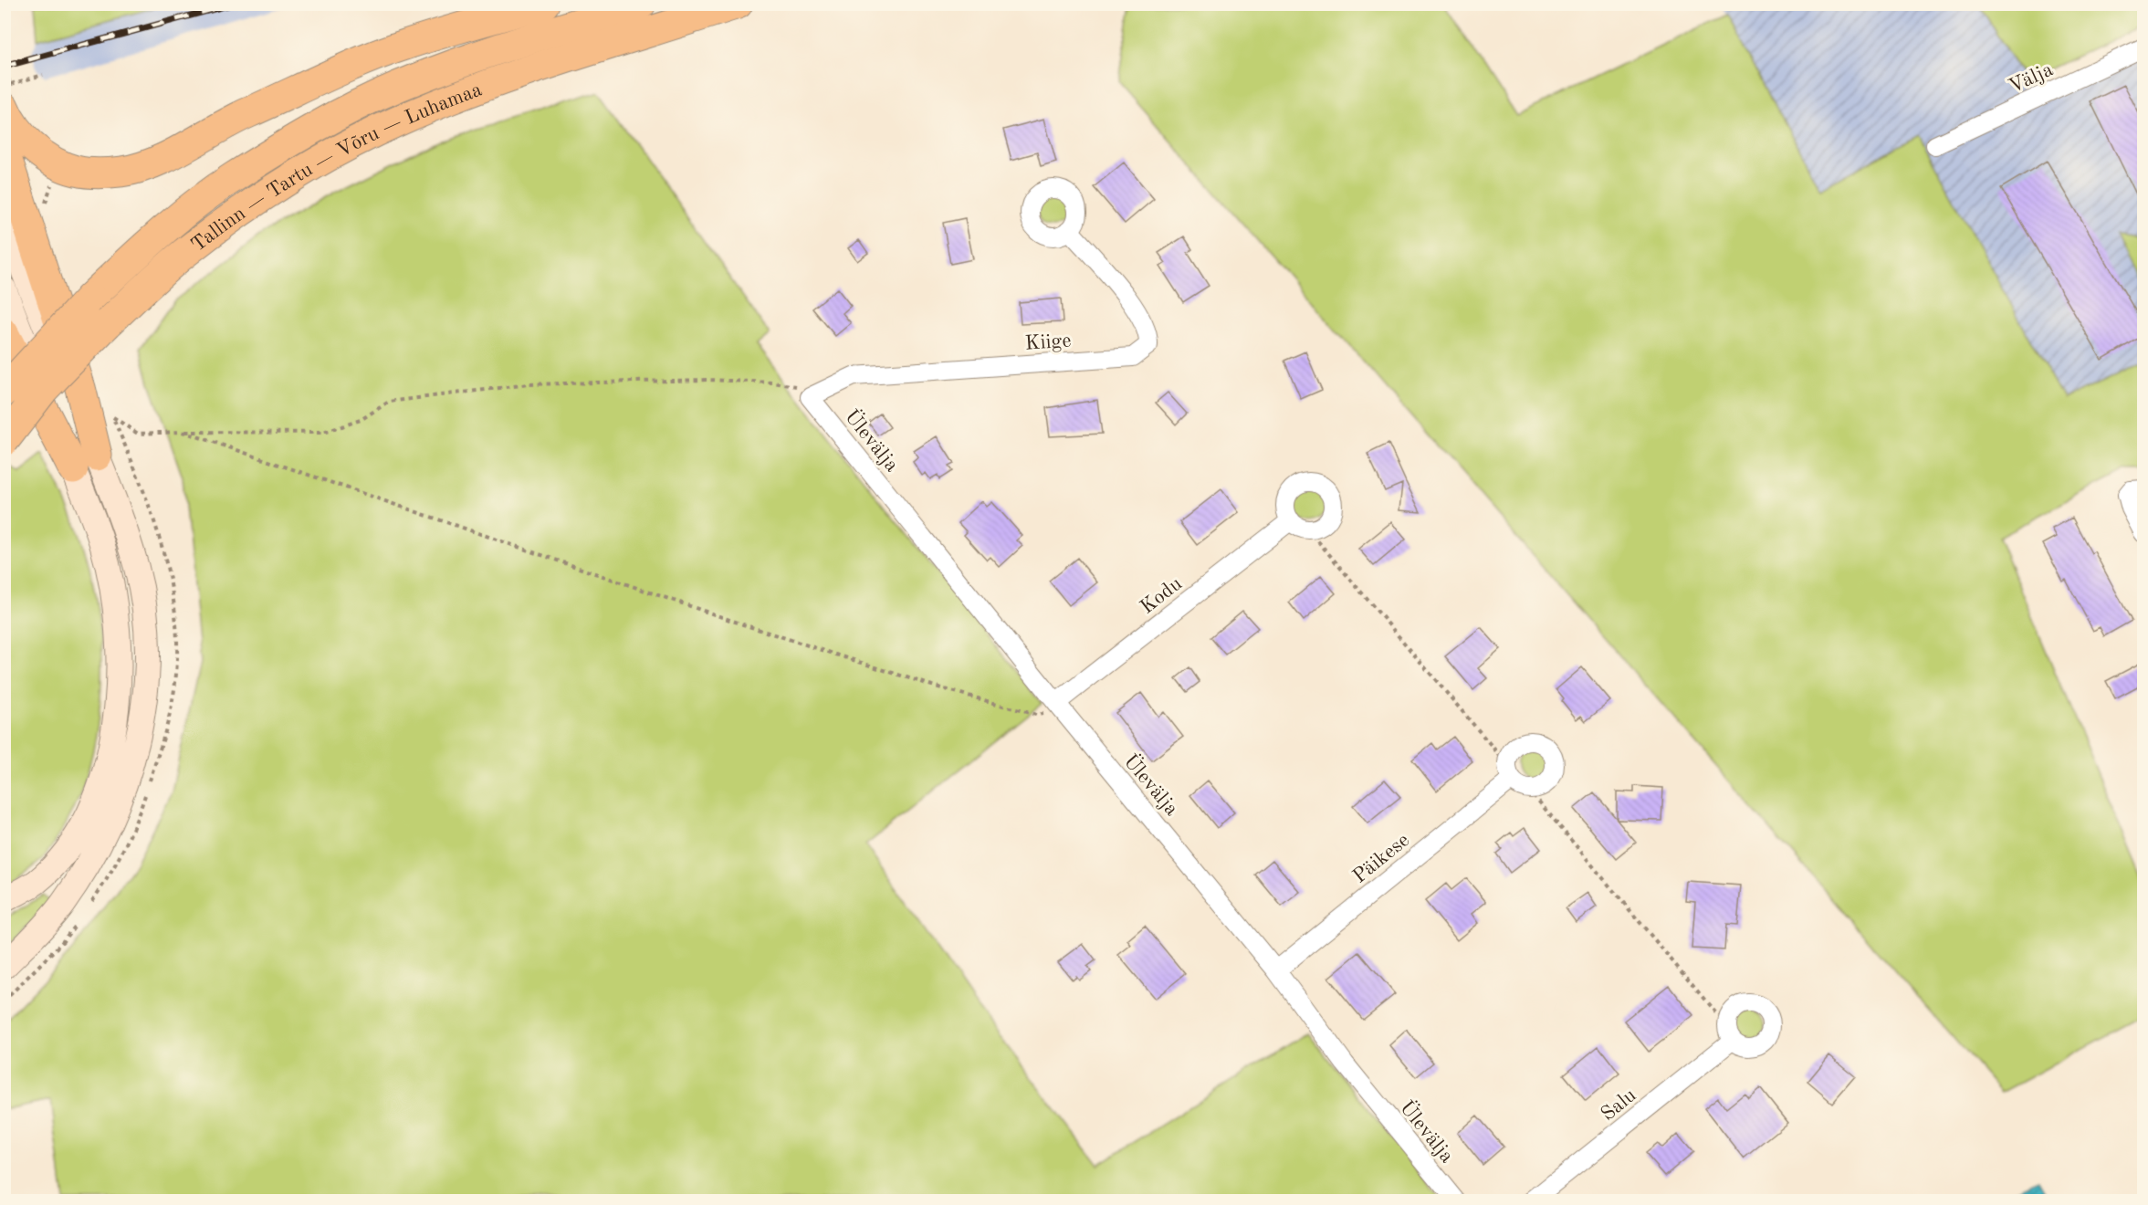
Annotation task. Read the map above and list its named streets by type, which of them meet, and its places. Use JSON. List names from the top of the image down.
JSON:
{
  "streets": {
    "highway": ["Tallinn — Tartu — Võru — Luhamaa"],
    "street": [
      "Välja",
      "Kiige",
      "Ülevälja",
      "Kodu",
      "Päikese",
      "Salu"
    ]
  },
  "crossings": [
    ["Kiige", "Ülevälja"],
    ["Ülevälja", "Kodu"],
    ["Ülevälja", "Päikese"]
  ]
}
